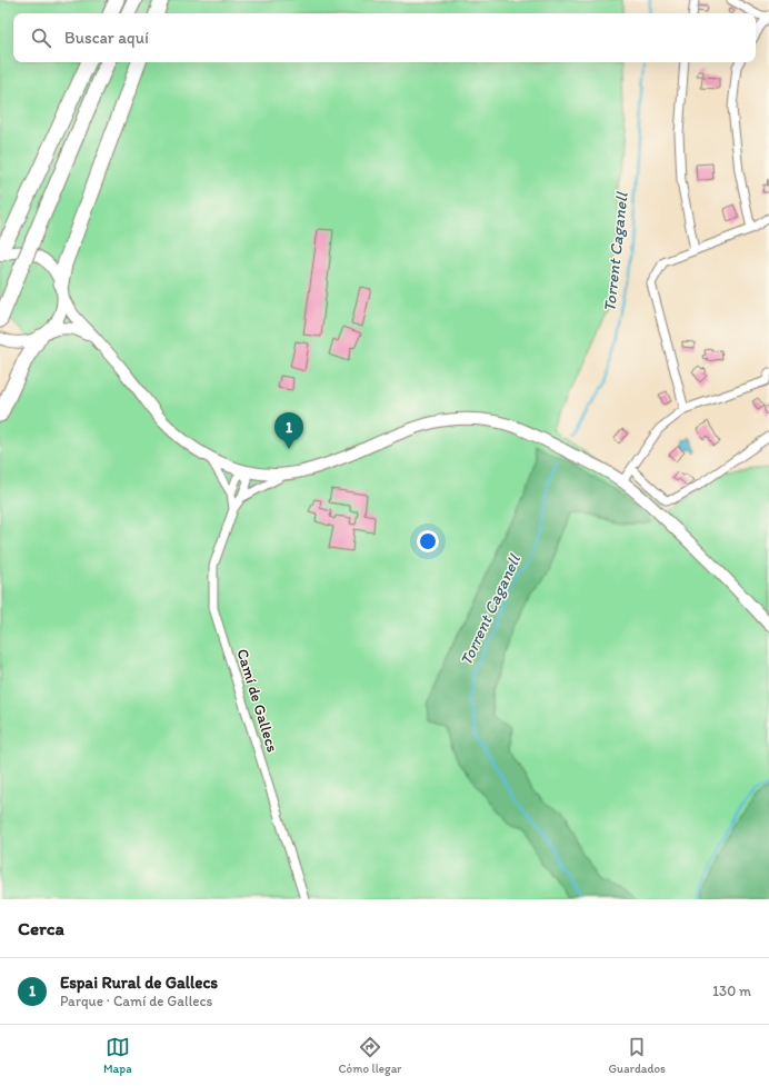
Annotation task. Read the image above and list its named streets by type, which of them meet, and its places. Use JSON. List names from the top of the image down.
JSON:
{
  "streets": {
    "street": ["Camí de Gallecs"]
  },
  "water": ["Torrent Caganell"],
  "page": {
    "search": "Buscar aquí",
    "pins": "1",
    "heading": "Cerca",
    "list": [
      {
        "mark": "1",
        "name": "Espai Rural de Gallecs",
        "note": "Parque · Camí de Gallecs",
        "value": "130 m"
      }
    ],
    "nav": ["Mapa", "Cómo llegar", "Guardados"]
  }
}
